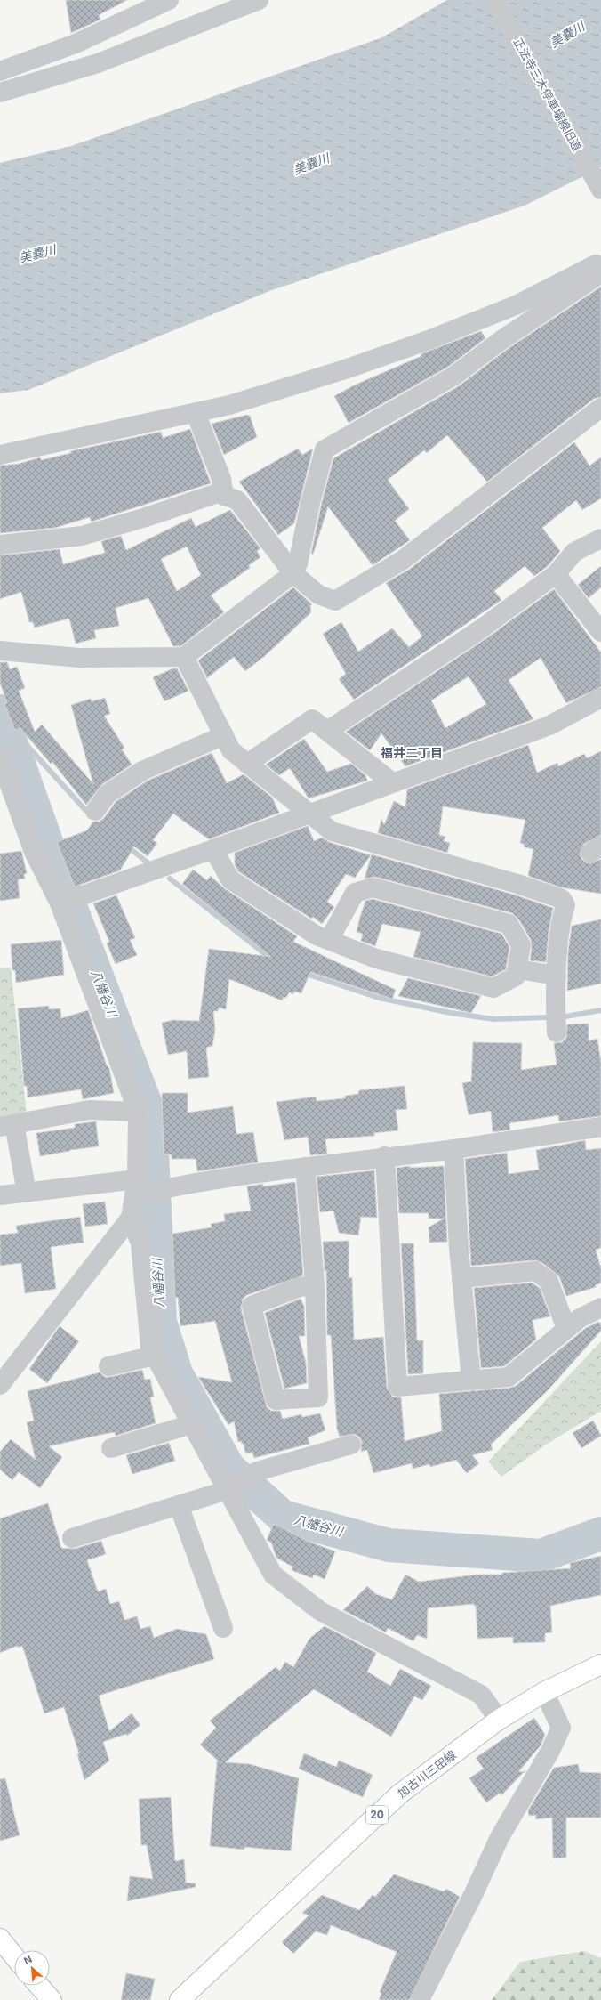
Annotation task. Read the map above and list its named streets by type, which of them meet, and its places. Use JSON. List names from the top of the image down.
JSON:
{
  "streets": {
    "main road": ["加古川三田線", "20"],
    "street": ["正法寺三木停車場線旧道"]
  },
  "districts": ["福井二丁目"],
  "water": ["美嚢川", "八幡谷川"],
  "north": "top left"
}
